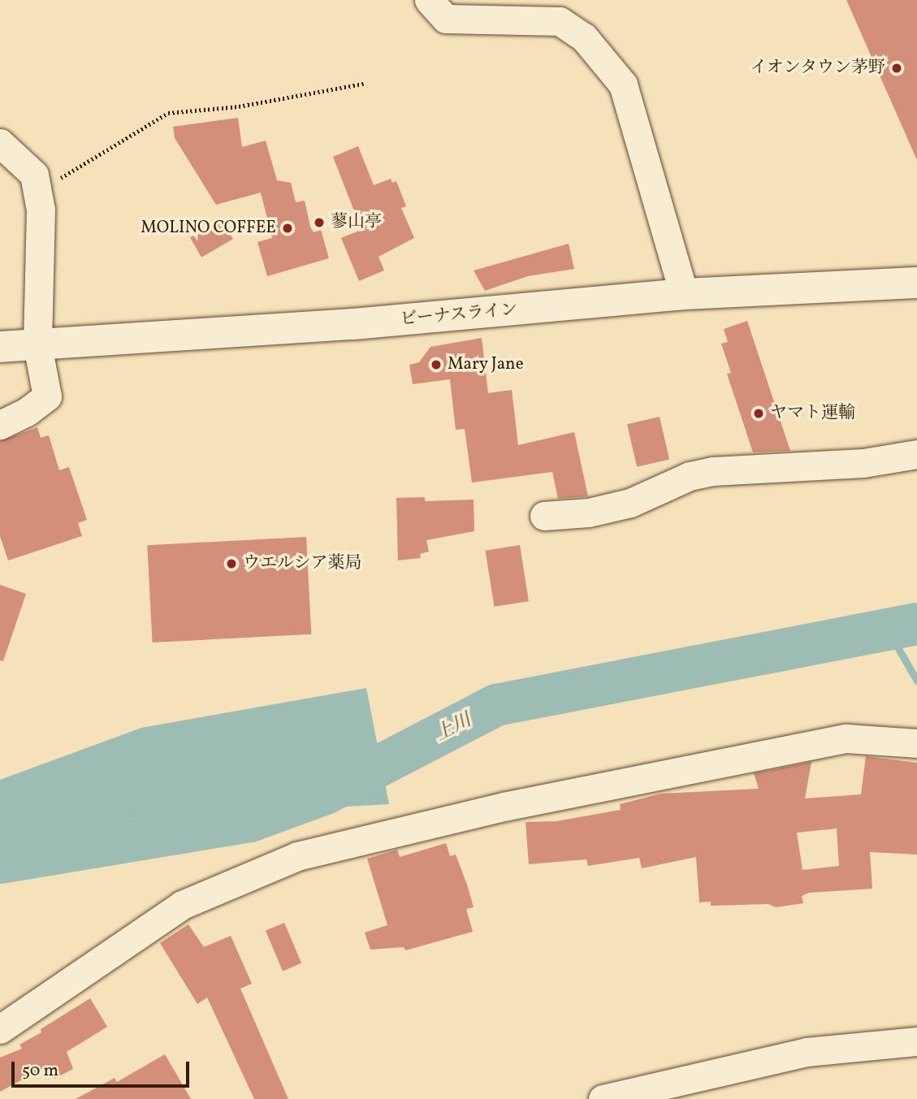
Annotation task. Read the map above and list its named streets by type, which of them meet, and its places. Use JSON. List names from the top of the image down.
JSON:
{
  "streets": {
    "main road": ["ビーナスライン"]
  },
  "water": ["上川"],
  "places": [
    "イオンタウン茅野",
    "蓼山亭",
    "MOLINO COFFEE",
    "Mary Jane",
    "ヤマト運輸",
    "ウエルシア薬局"
  ],
  "scale_bar": "50 m"
}
